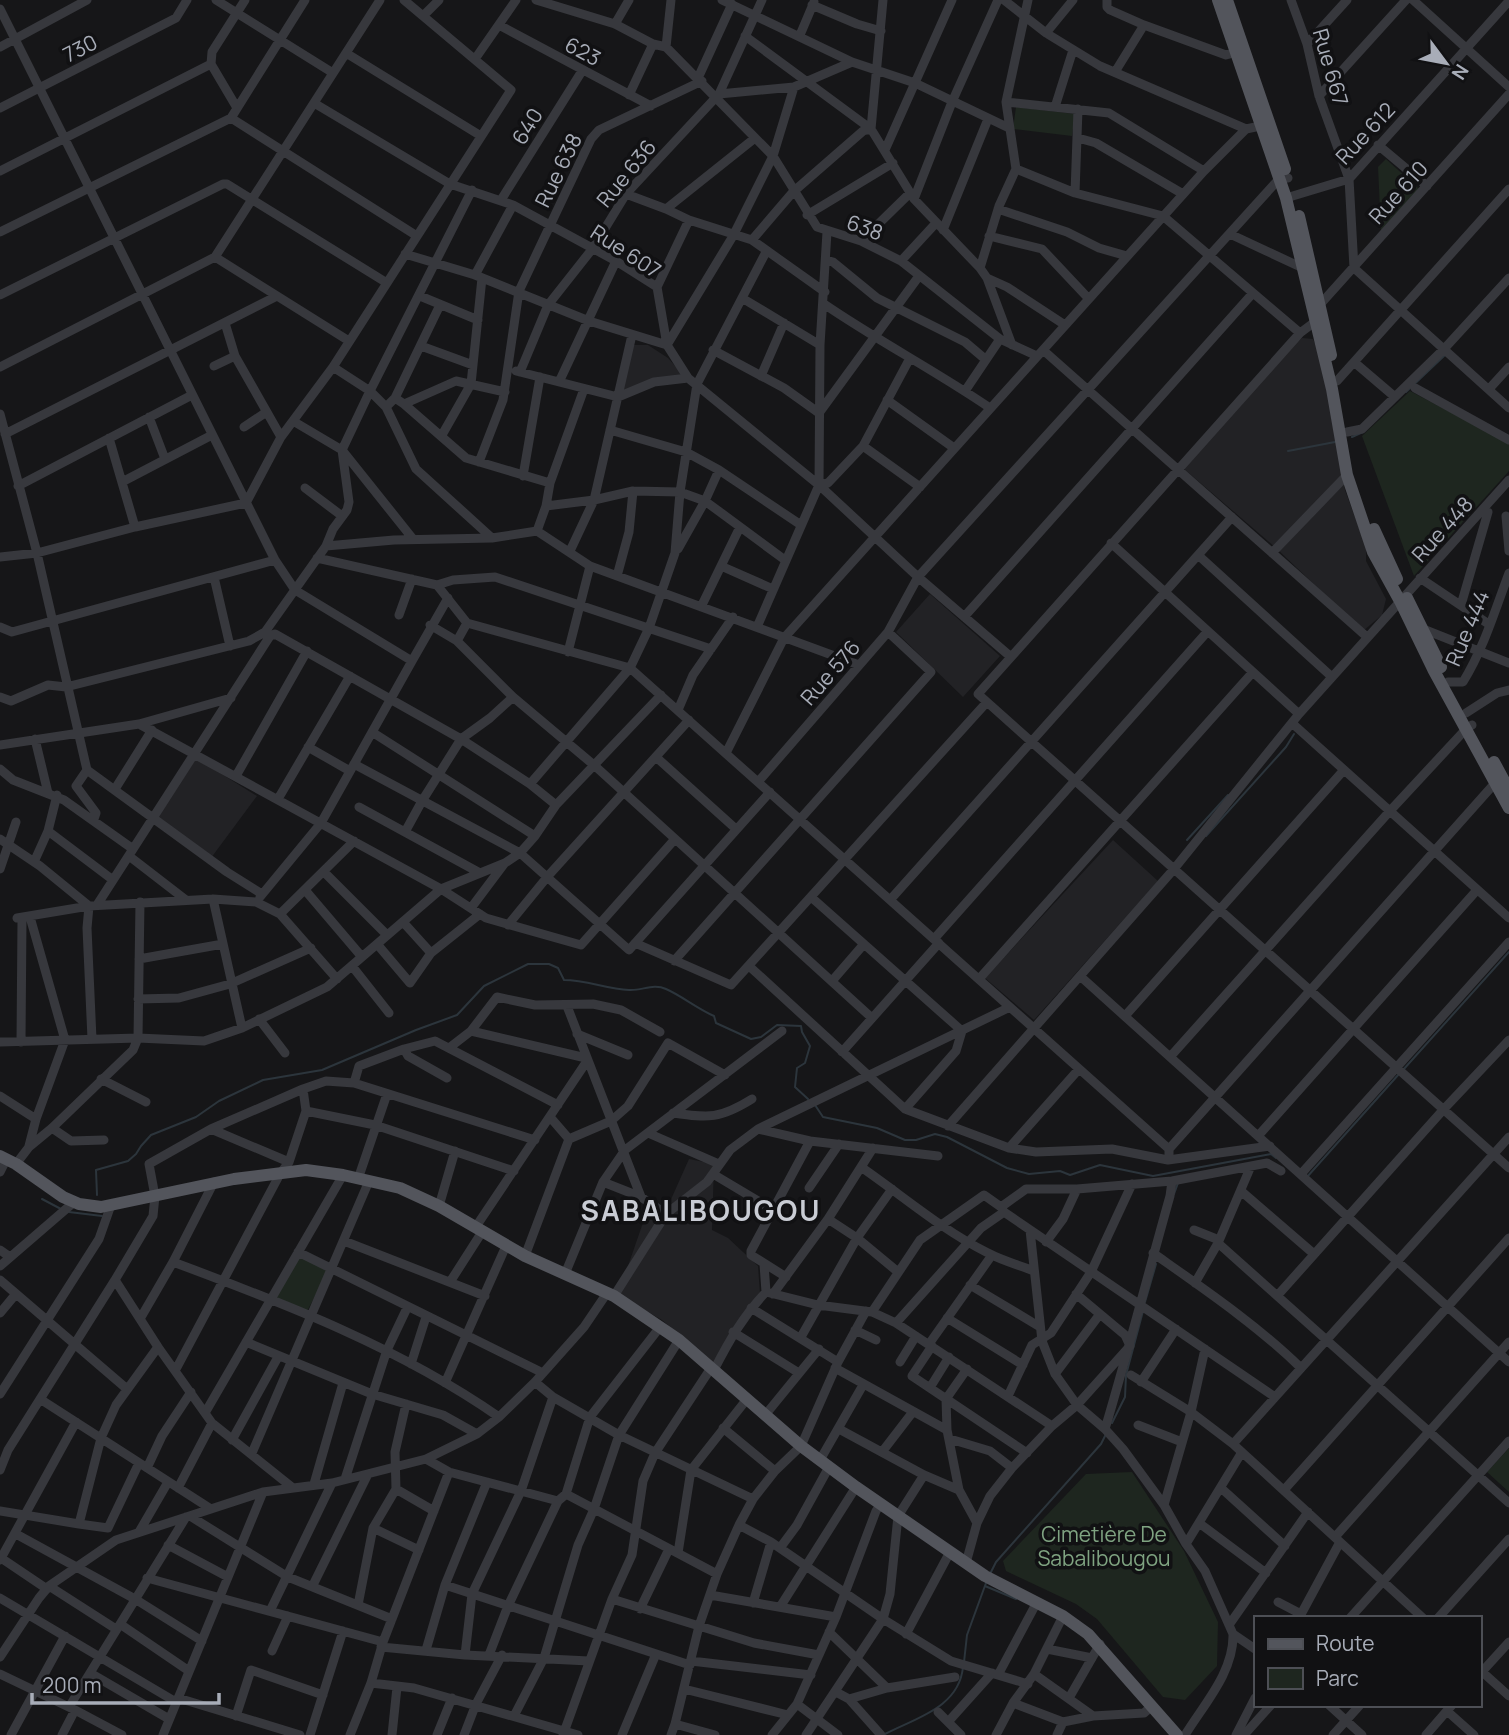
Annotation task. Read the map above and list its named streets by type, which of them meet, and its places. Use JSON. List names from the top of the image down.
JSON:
{
  "streets": {
    "street": [
      "730",
      "623",
      "Rue 667",
      "640",
      "Rue 612",
      "Rue 638",
      "Rue 636",
      "Rue 610",
      "638",
      "Rue 607",
      "Rue 448",
      "Rue 444",
      "Rue 576"
    ]
  },
  "crossings": [
    ["623", "640"],
    ["623", "Rue 638"],
    ["Rue 667", "Rue 612"],
    ["Rue 667", "Rue 610"],
    ["640", "Rue 607"],
    ["Rue 638", "638"],
    ["Rue 638", "Rue 607"],
    ["Rue 636", "638"],
    ["Rue 636", "Rue 607"],
    ["Rue 610", "638"],
    ["638", "Rue 448"],
    ["638", "Rue 576"]
  ],
  "districts": ["SABALIBOUGOU"],
  "parks": ["Cimetière De Sabalibougou"],
  "legend": ["Route", "Parc"],
  "scale_bar": "200 m",
  "north": "bottom right"
}
